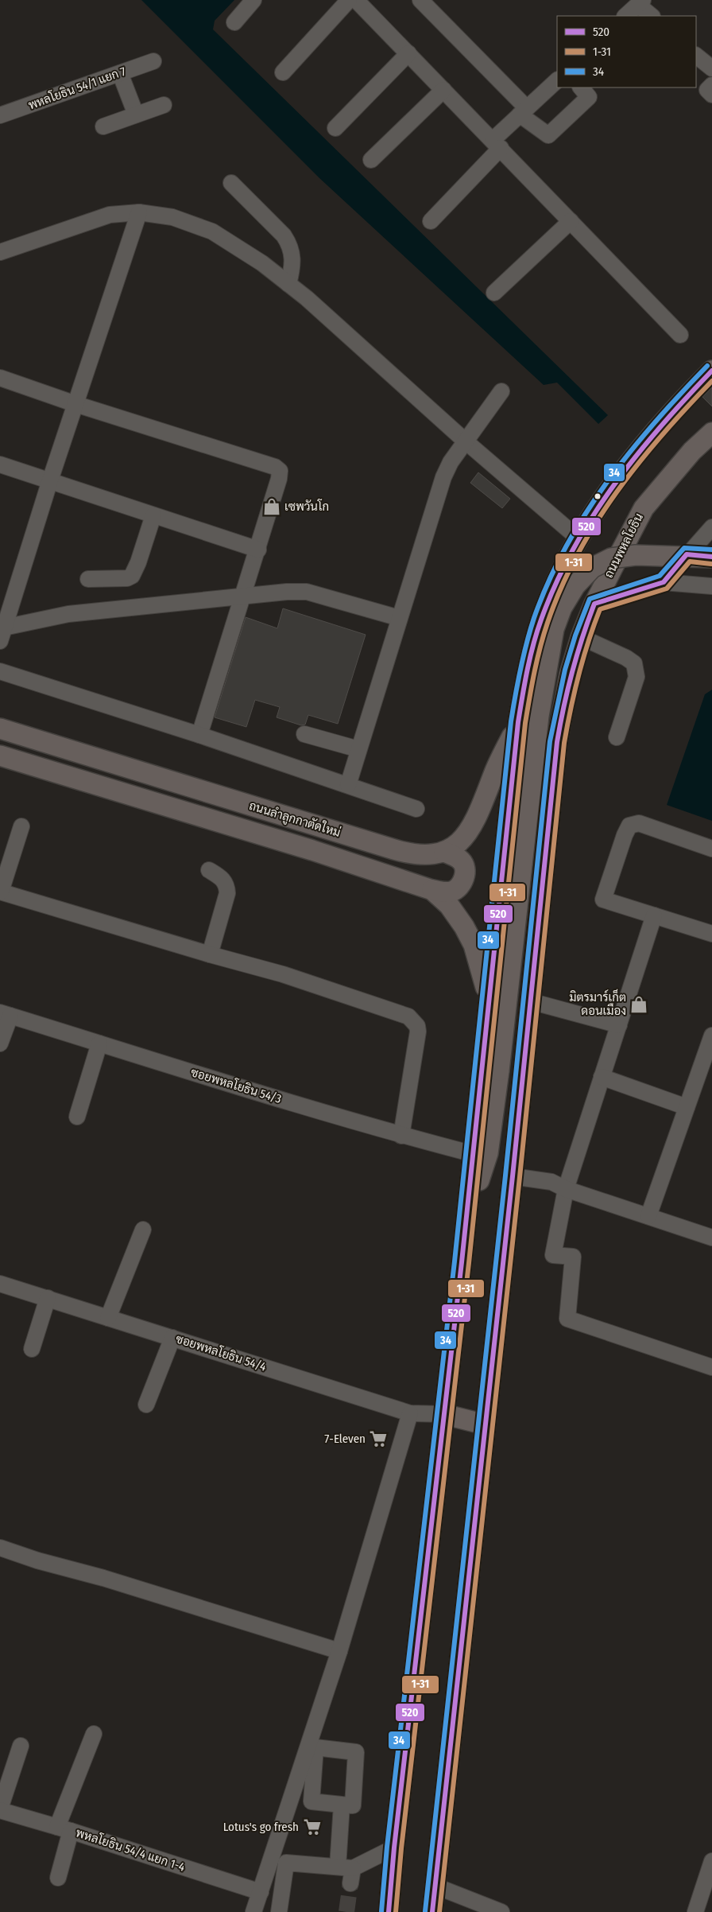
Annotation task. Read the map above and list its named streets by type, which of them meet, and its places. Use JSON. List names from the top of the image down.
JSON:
{
  "streets": {
    "main road": ["ถนนพหลโยธิน", "ถนนลำลูกกาตัดใหม่"],
    "street": [
      "พหลโยธิน 54/1 แยก 7",
      "ซอยพหลโยธิน 54/3",
      "ซอยพหลโยธิน 54/4",
      "พหลโยธิน 54/4 แยก 1-4"
    ]
  },
  "places": {
    "shop": ["เซพวันโก", "มิตรมาร์เก็ต ดอนเมือง"],
    "supermarket": ["7-Eleven", "Lotus's go fresh"]
  },
  "lines": ["transit line 34", "transit line 520", "transit line 1-31"],
  "legend": ["520", "1-31", "34"]
}
